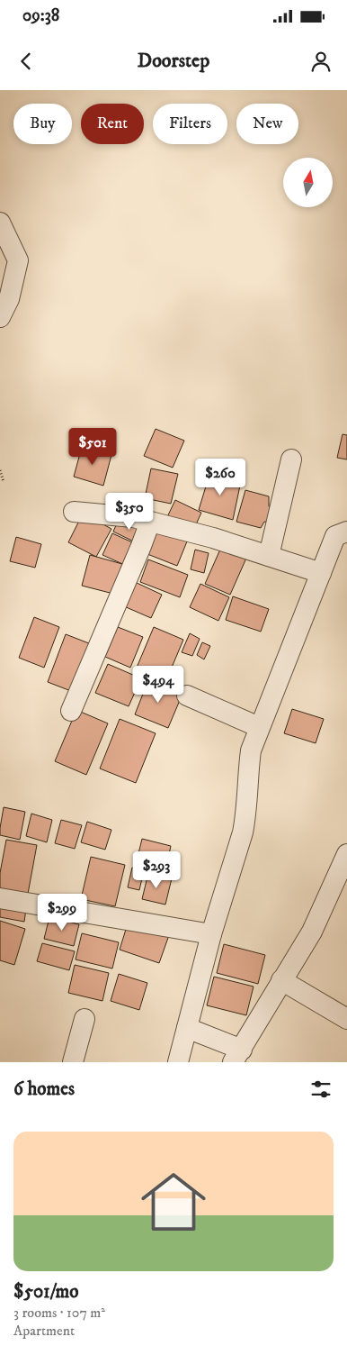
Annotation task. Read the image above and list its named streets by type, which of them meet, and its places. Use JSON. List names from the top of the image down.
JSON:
{
  "north": "top",
  "page": {
    "status": "09:38",
    "header": "Doorstep",
    "chip": [
      "Buy",
      "Rent",
      "Filters",
      "New"
    ],
    "price": [
      "$501",
      "$260",
      "$350",
      "$494",
      "$293",
      "$299"
    ],
    "heading": "6 homes",
    "list": [
      {
        "name": "$501/mo",
        "note": "3 rooms · 107 m² · Apartment"
      }
    ]
  }
}
